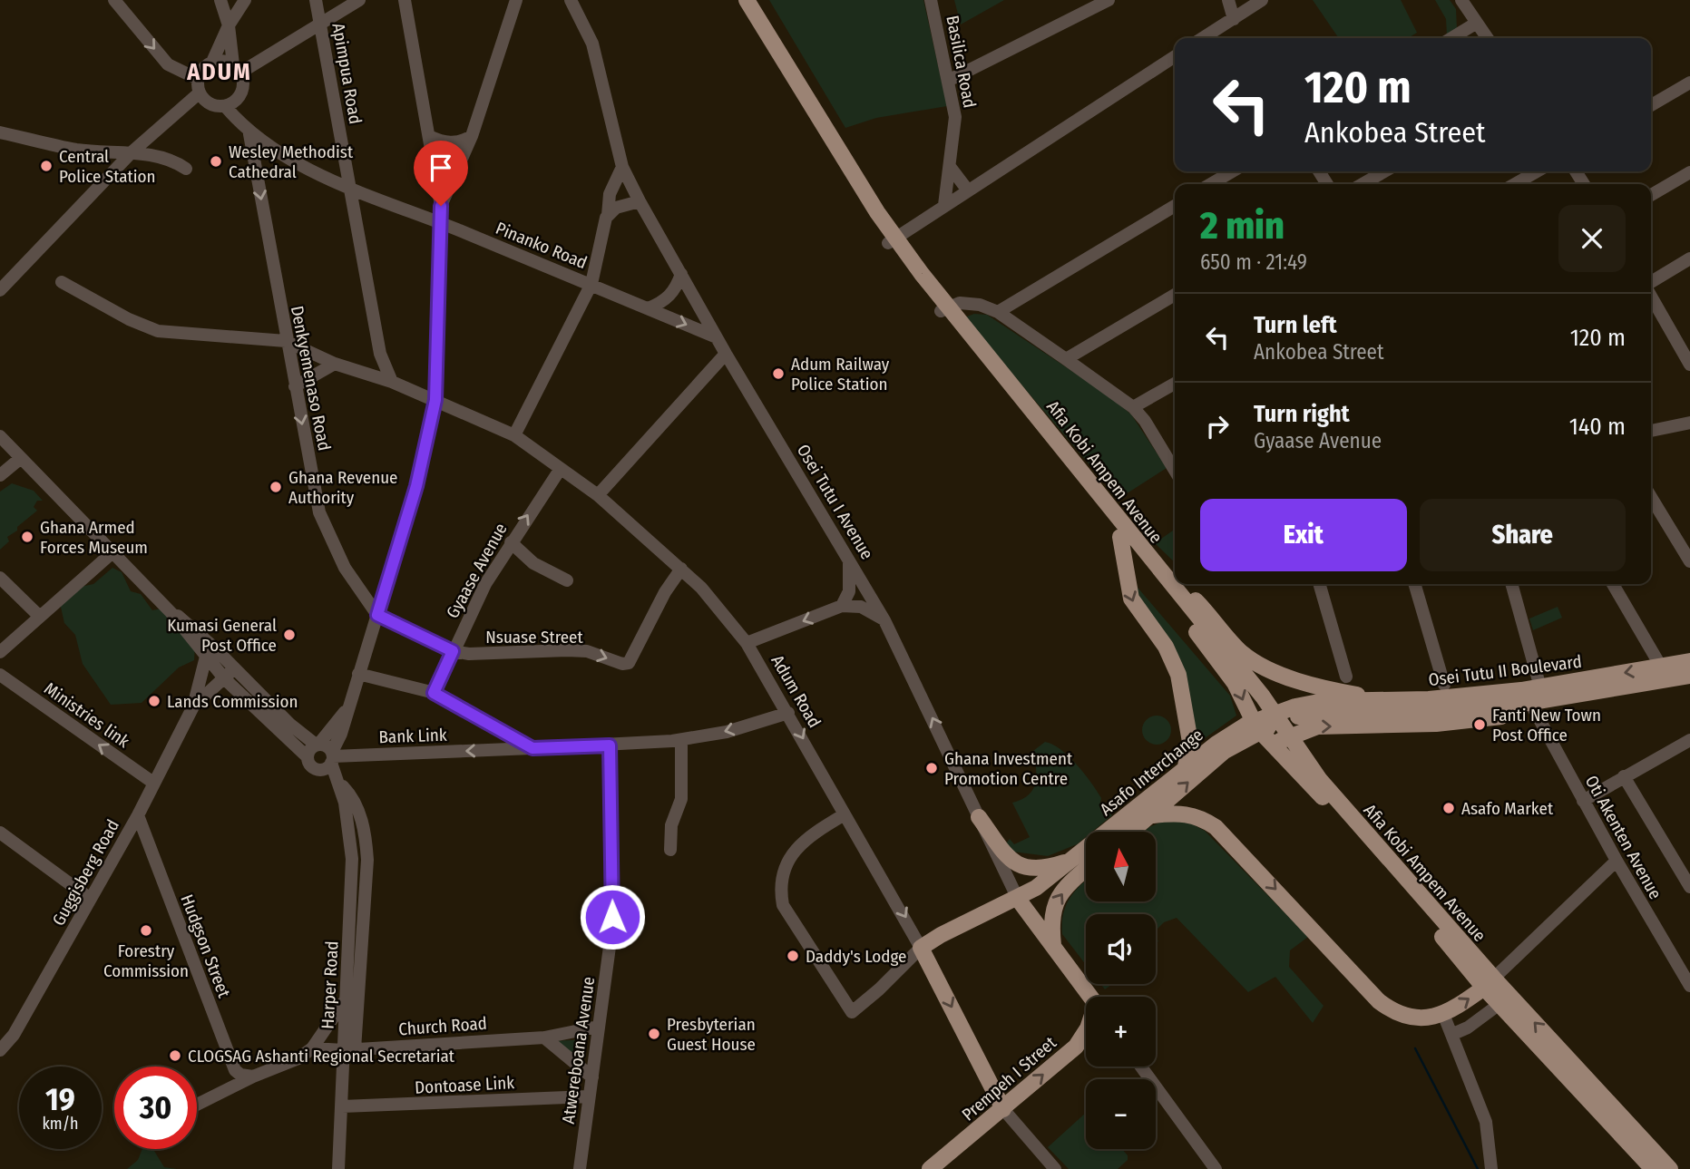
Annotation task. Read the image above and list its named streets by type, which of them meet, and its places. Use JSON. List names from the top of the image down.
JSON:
{
  "streets": {
    "main road": [
      "Afia Kobi Ampem Avenue",
      "Osei Tutu I Avenue",
      "Osei Tutu II Boulevard",
      "Adum Road",
      "Asafo Interchange",
      "Prempeh I Street"
    ],
    "street": [
      "Basilica Road",
      "Apimpua Road",
      "Pinanko Road",
      "Denkyemenaso Road",
      "Gyaase Avenue",
      "Nsuase Street",
      "Ministries link",
      "Bank Link",
      "Oti Akenten Avenue",
      "Guggisberg Road",
      "Hudgson Street",
      "Harper Road",
      "Church Road",
      "Atwereboana Avenue",
      "Dontoase Link"
    ]
  },
  "crossings": [
    ["Apimpua Road", "Pinanko Road"],
    ["Apimpua Road", "Adum Road"],
    ["Pinanko Road", "Denkyemenaso Road"],
    ["Pinanko Road", "Osei Tutu I Avenue"],
    ["Denkyemenaso Road", "Nsuase Street"],
    ["Denkyemenaso Road", "Adum Road"],
    ["Osei Tutu I Avenue", "Asafo Interchange"],
    ["Gyaase Avenue", "Nsuase Street"],
    ["Gyaase Avenue", "Adum Road"],
    ["Nsuase Street", "Adum Road"],
    ["Osei Tutu II Boulevard", "Asafo Interchange"],
    ["Osei Tutu II Boulevard", "Oti Akenten Avenue"],
    ["Adum Road", "Bank Link"],
    ["Adum Road", "Asafo Interchange"],
    ["Adum Road", "Prempeh I Street"],
    ["Ministries link", "Guggisberg Road"],
    ["Bank Link", "Harper Road"],
    ["Bank Link", "Atwereboana Avenue"],
    ["Guggisberg Road", "Hudgson Street"],
    ["Harper Road", "Church Road"],
    ["Harper Road", "Dontoase Link"],
    ["Church Road", "Atwereboana Avenue"],
    ["Atwereboana Avenue", "Dontoase Link"]
  ],
  "one_way": [
    "Denkyemenaso Road",
    "Nsuase Street",
    "Adum Road",
    "Ministries link",
    "Prempeh I Street"
  ],
  "districts": ["ADUM"],
  "places": [
    "Wesley Methodist Cathedral",
    "Central Police Station",
    "Adum Railway Police Station",
    "Ghana Revenue Authority",
    "Ghana Armed Forces Museum",
    "Kumasi General Post Office",
    "Lands Commission",
    "Fanti New Town Post Office",
    "Ghana Investment Promotion Centre",
    "Asafo Market",
    "Forestry Commission",
    "Daddy's Lodge",
    "Presbyterian Guest House",
    "CLOGSAG Ashanti Regional Secretariat"
  ],
  "north": "top",
  "page": {
    "turn": ["120 m", "Ankobea Street"],
    "heading": ["2 min", "650 m · 21:49"],
    "list": [
      {
        "name": "Turn left",
        "note": "Ankobea Street",
        "value": "120 m"
      },
      {
        "name": "Turn right",
        "note": "Gyaase Avenue",
        "value": "140 m"
      }
    ],
    "buttons": ["Exit", "Share"],
    "map_buttons": ["+", "−"],
    "speed": "19 km/h",
    "limit": "30"
  }
}
